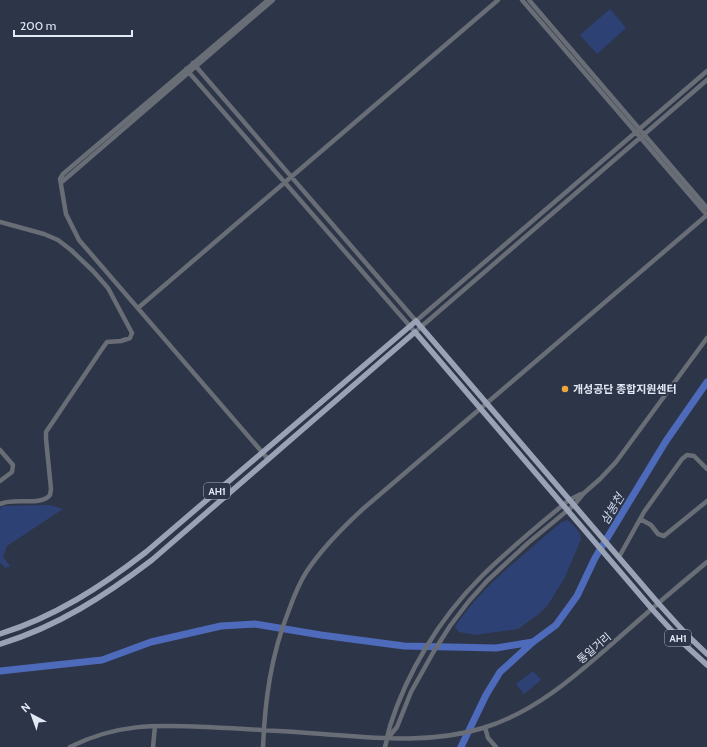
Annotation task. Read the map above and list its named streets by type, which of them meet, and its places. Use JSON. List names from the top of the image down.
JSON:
{
  "streets": {
    "main road": ["AH1"],
    "street": ["통일거리"]
  },
  "crossings": [
    ["AH1", "통일거리"]
  ],
  "water": ["삼봉천"],
  "places": ["개성공단 종합지원센터"],
  "scale_bar": "200 m",
  "north": "top left"
}
